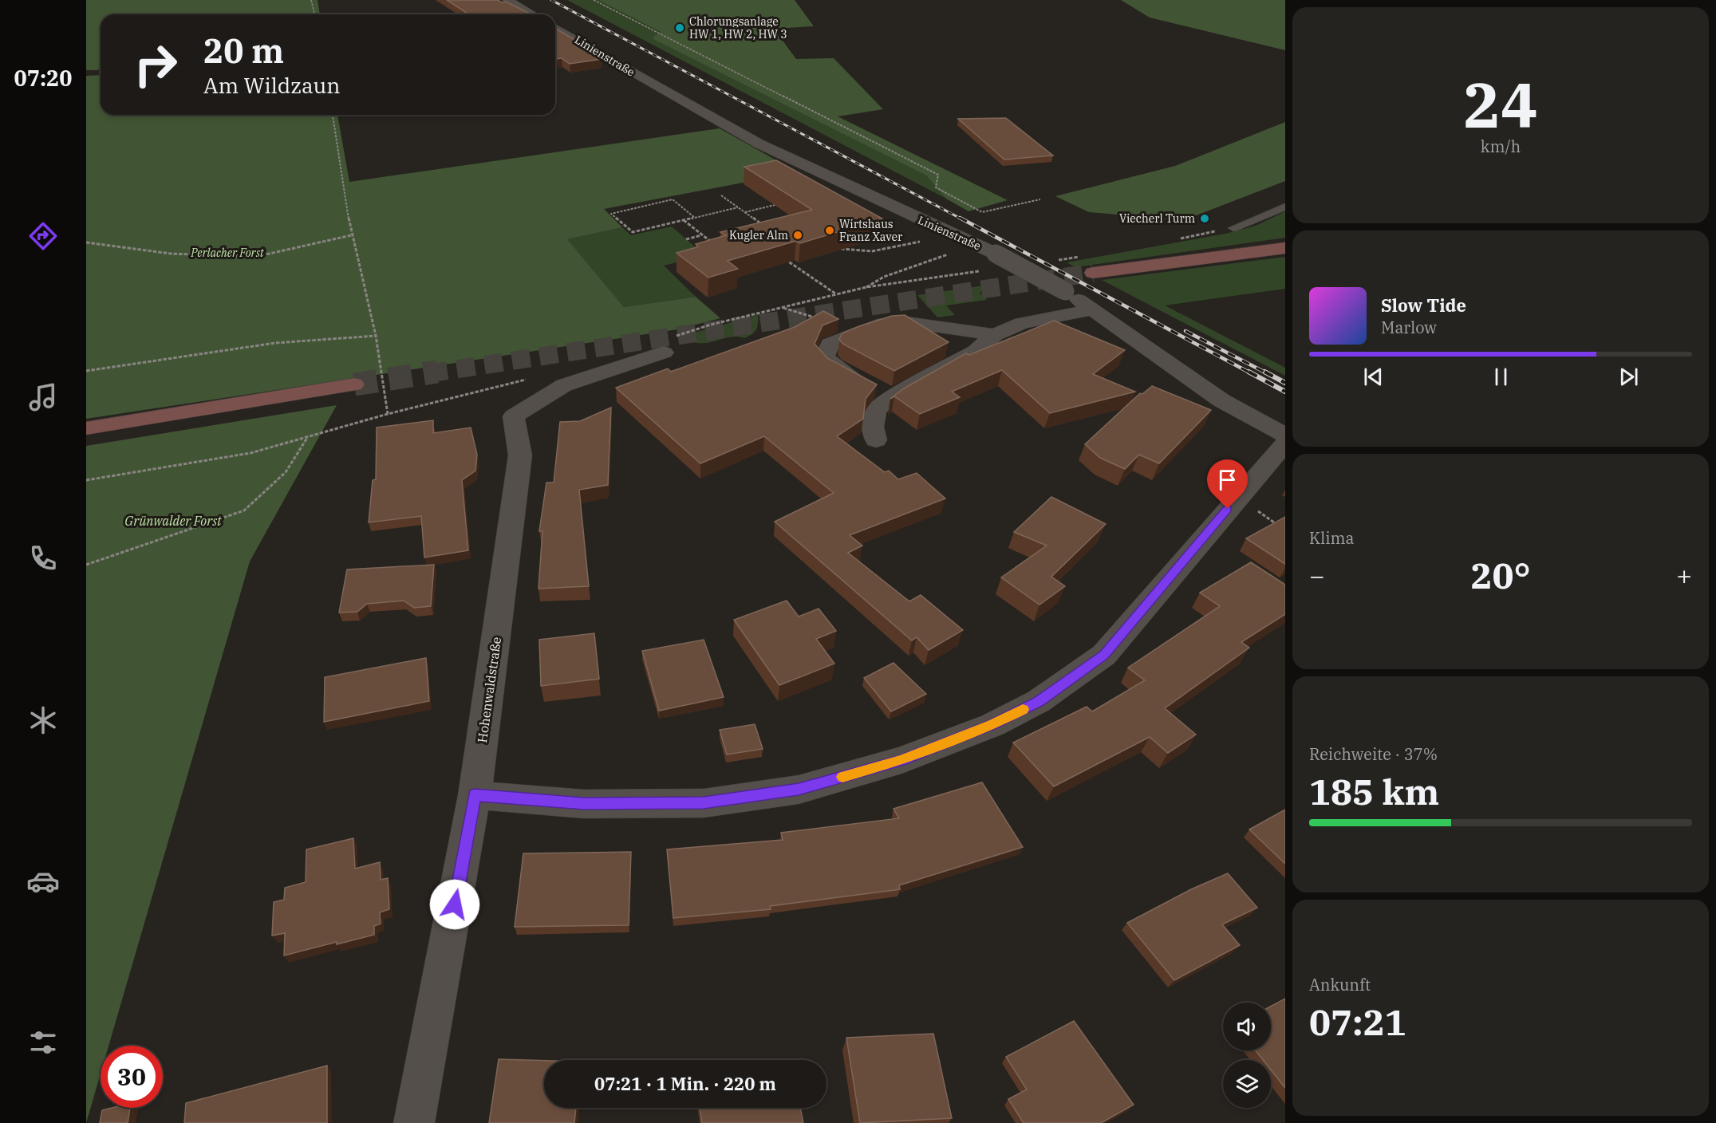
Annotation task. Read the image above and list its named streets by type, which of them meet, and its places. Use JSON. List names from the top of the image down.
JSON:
{
  "streets": {
    "street": ["Linienstraße", "Hohenwaldstraße"]
  },
  "parks": ["Perlacher Forst", "Grünwalder Forst"],
  "places": [
    "Chlorungsanlage HW 1, HW 2, HW 3",
    "Viecherl Turm",
    "Wirtshaus Franz Xaver",
    "Kugler Alm"
  ],
  "page": {
    "tabs": "07:20",
    "tile": [
      ["24", "km/h"],
      "Klima",
      ["Reichweite · 37%", "185 km"],
      ["Ankunft", "07:21"]
    ],
    "turn": ["20 m", "Am Wildzaun"],
    "song": ["Slow Tide", "Marlow"],
    "heat": ["−", "20°", "+"],
    "limit": "30",
    "trip": "07:21 · 1 Min. · 220 m"
  }
}
